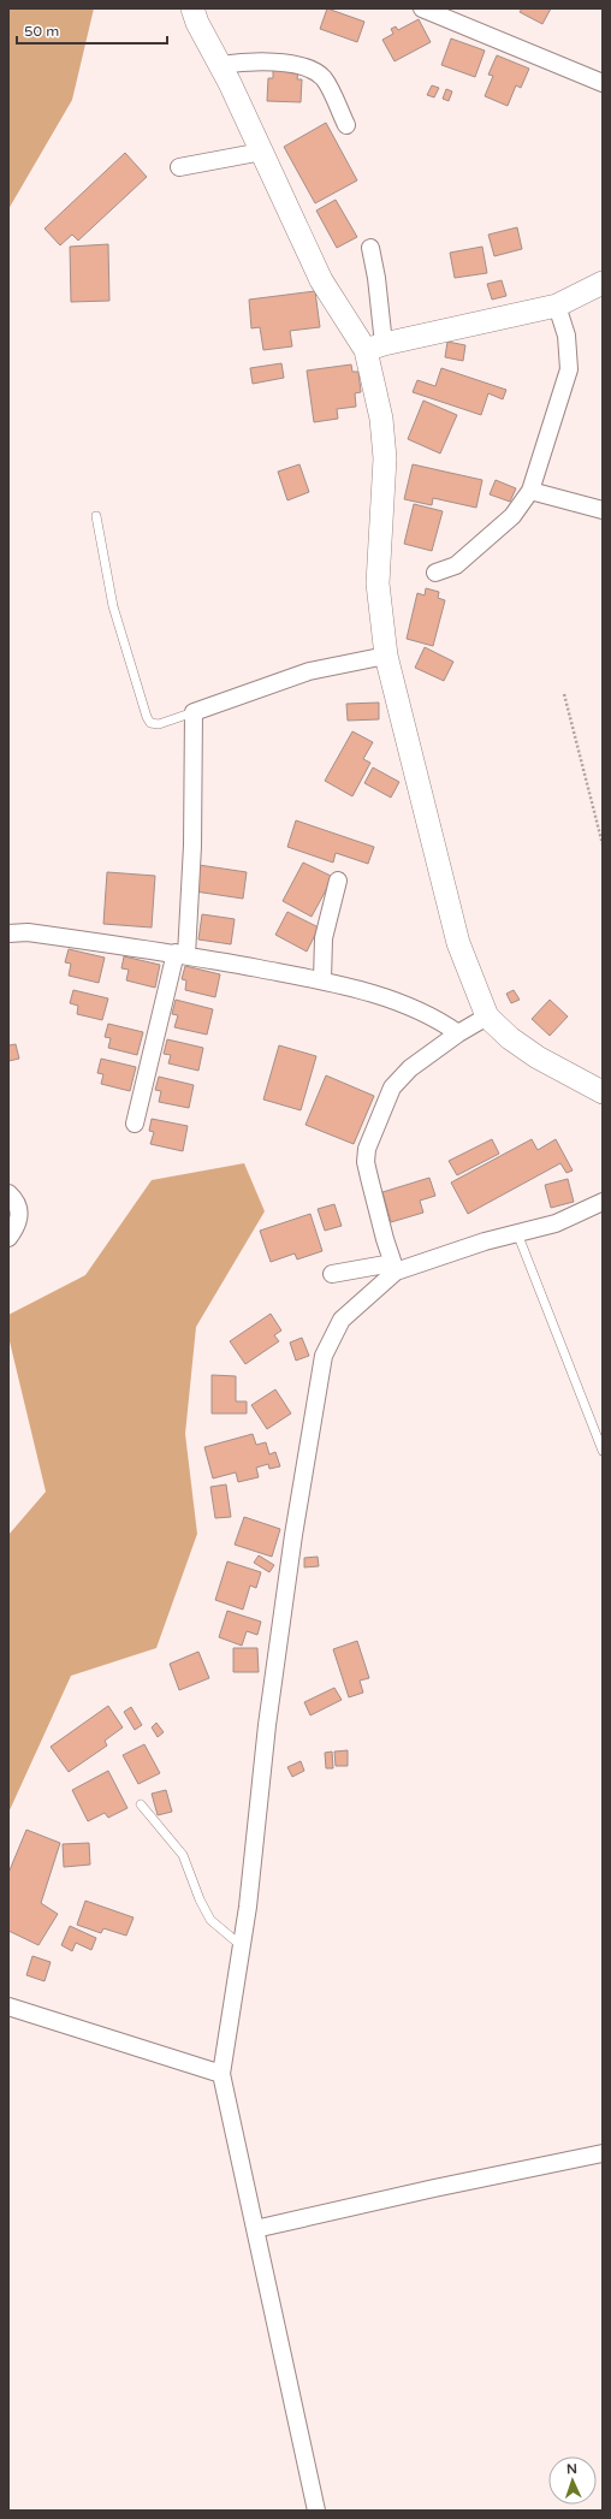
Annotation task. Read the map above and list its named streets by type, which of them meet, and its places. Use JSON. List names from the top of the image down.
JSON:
{
  "scale_bar": "50 m",
  "north": "top"
}
